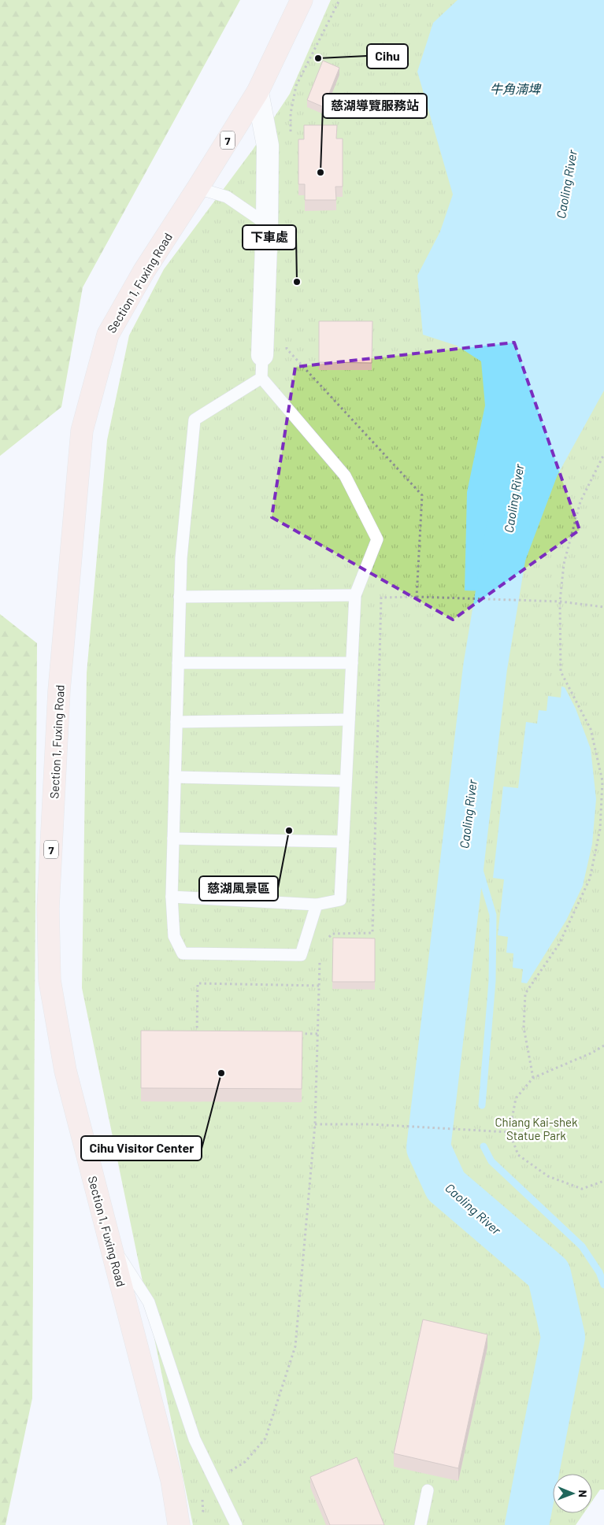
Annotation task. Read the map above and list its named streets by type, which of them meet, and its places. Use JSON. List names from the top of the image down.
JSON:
{
  "streets": {
    "main road": ["7", "Section 1, Fuxing Road"]
  },
  "water": ["牛角湳埤", "Caoling River"],
  "parks": ["Chiang Kai-shek Statue Park"],
  "places": [
    "Cihu",
    "慈湖導覽服務站",
    "下車處",
    "慈湖風景區",
    "Cihu Visitor Center"
  ],
  "north": "right"
}
